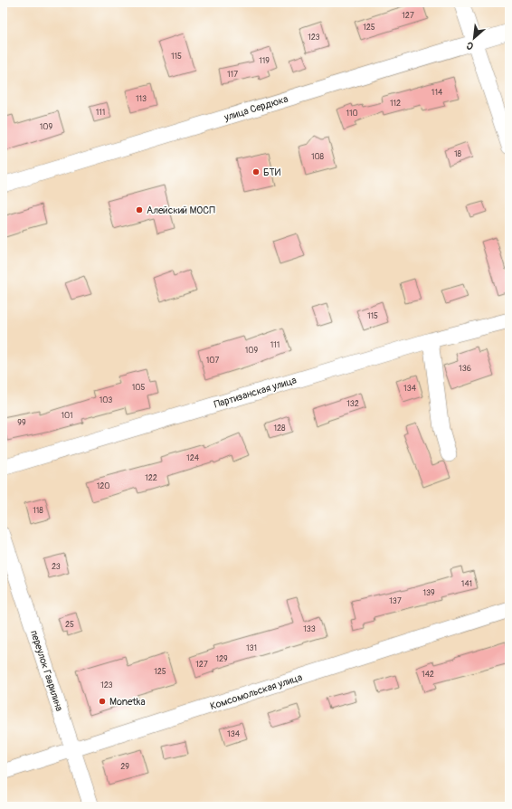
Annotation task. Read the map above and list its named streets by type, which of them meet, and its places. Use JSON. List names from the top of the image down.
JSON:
{
  "streets": {
    "street": [
      "улица Сердюка",
      "Партизанская улица",
      "переулок Гаврилина",
      "Комсомольская улица"
    ]
  },
  "crossings": [
    ["переулок Гаврилина", "Комсомольская улица"]
  ],
  "places": ["БТИ", "Алейский МОСП", "Monetka"],
  "house_numbers": [
    "127",
    "125",
    "123",
    "115",
    "119",
    "117",
    "114",
    "113",
    "112",
    "111",
    "110",
    "109",
    "18",
    "108",
    "115",
    "111",
    "109",
    "107",
    "136",
    "105",
    "134",
    "103",
    "132",
    "101",
    "99",
    "128",
    "124",
    "122",
    "120",
    "118",
    "23",
    "141",
    "139",
    "137",
    "25",
    "133",
    "131",
    "129",
    "127",
    "125",
    "142",
    "123",
    "134",
    "29"
  ],
  "north": "bottom left"
}
